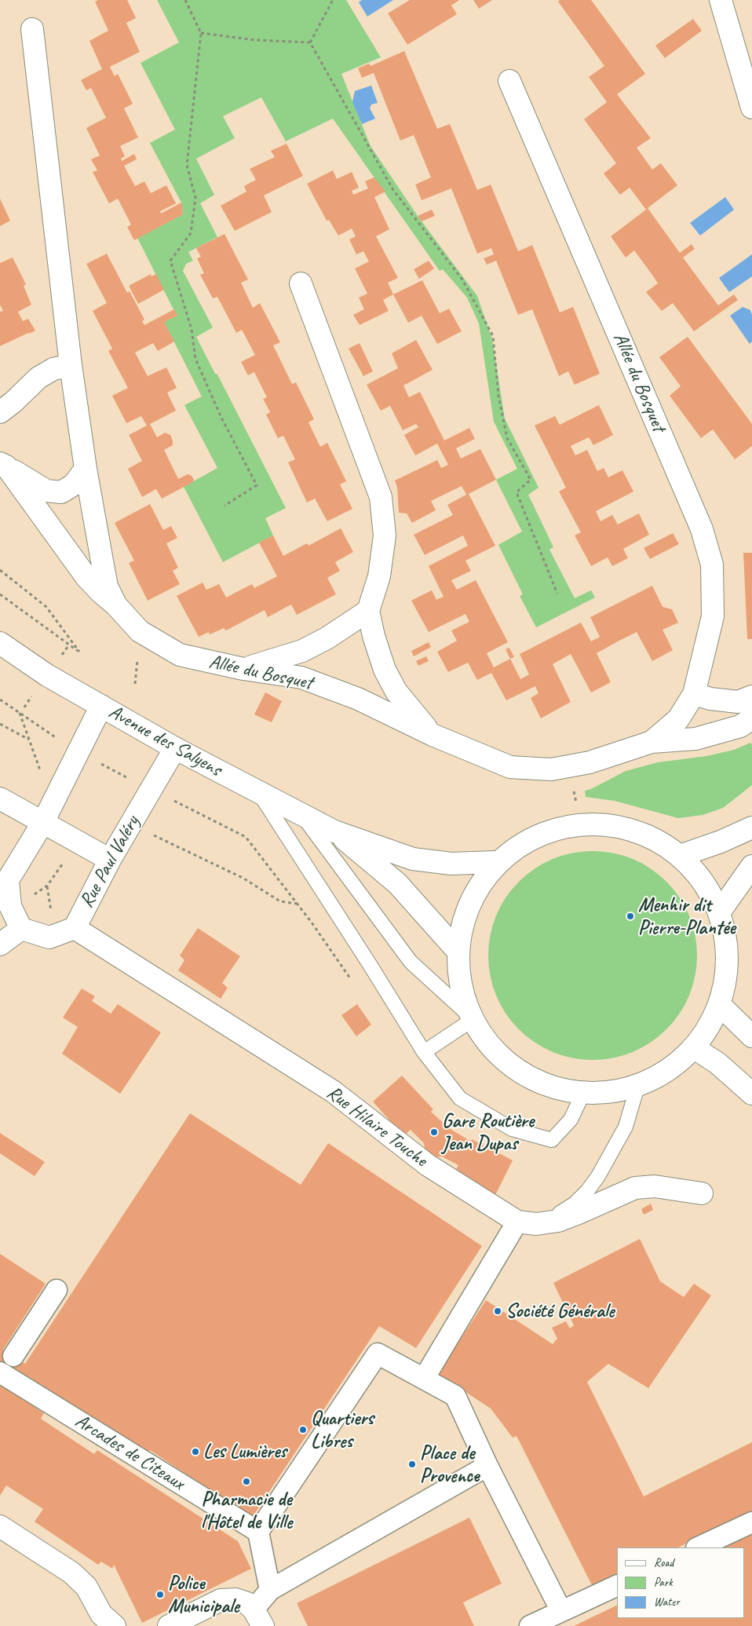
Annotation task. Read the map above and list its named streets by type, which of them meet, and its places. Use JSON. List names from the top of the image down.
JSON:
{
  "streets": {
    "street": [
      "Allée du Bosquet",
      "Avenue des Salyens",
      "Rue Paul Valéry",
      "Rue Hilaire Touche",
      "Arcades de Citeaux"
    ]
  },
  "crossings": [
    ["Avenue des Salyens", "Rue Paul Valéry"],
    ["Rue Paul Valéry", "Rue Hilaire Touche"]
  ],
  "places": [
    "Menhir dit Pierre-Plantée",
    "Gare Routière Jean Dupas",
    "Société Générale",
    "Quartiers Libres",
    "Les Lumières",
    "Place de Provence",
    "Pharmacie de l'Hôtel de Ville",
    "Police Municipale"
  ],
  "legend": ["Road", "Park", "Water"]
}
